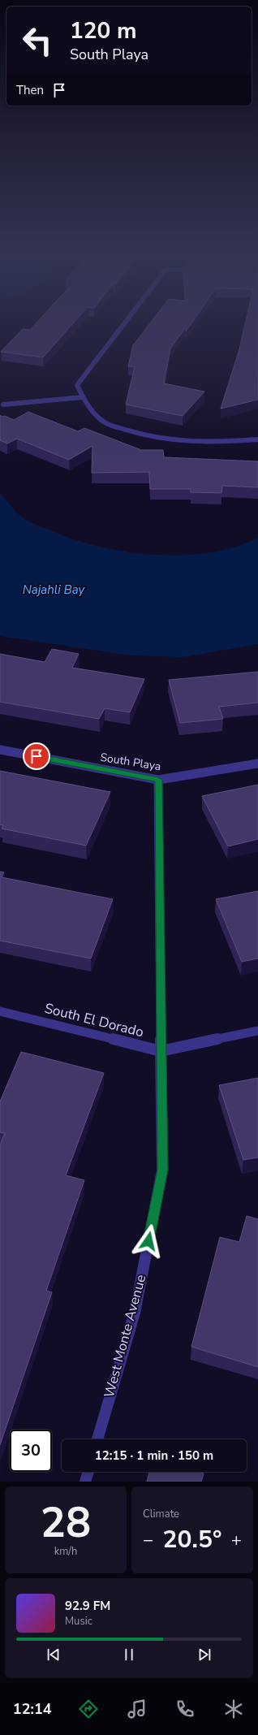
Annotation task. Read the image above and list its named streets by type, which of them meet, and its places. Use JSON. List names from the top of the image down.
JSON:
{
  "streets": {
    "street": ["South Playa", "South El Dorado", "West Monte Avenue"]
  },
  "crossings": [
    ["South Playa", "West Monte Avenue"],
    ["South El Dorado", "West Monte Avenue"]
  ],
  "water": ["Najahli Bay"],
  "page": {
    "turn": ["120 m", "South Playa"],
    "then": "Then",
    "limit": "30",
    "trip": "12:15 · 1 min · 150 m",
    "tile": [
      ["28", "km/h"],
      "Climate"
    ],
    "heat": ["−", "20.5°", "+"],
    "song": ["92.9 FM", "Music"],
    "tabs": "12:14"
  }
}
